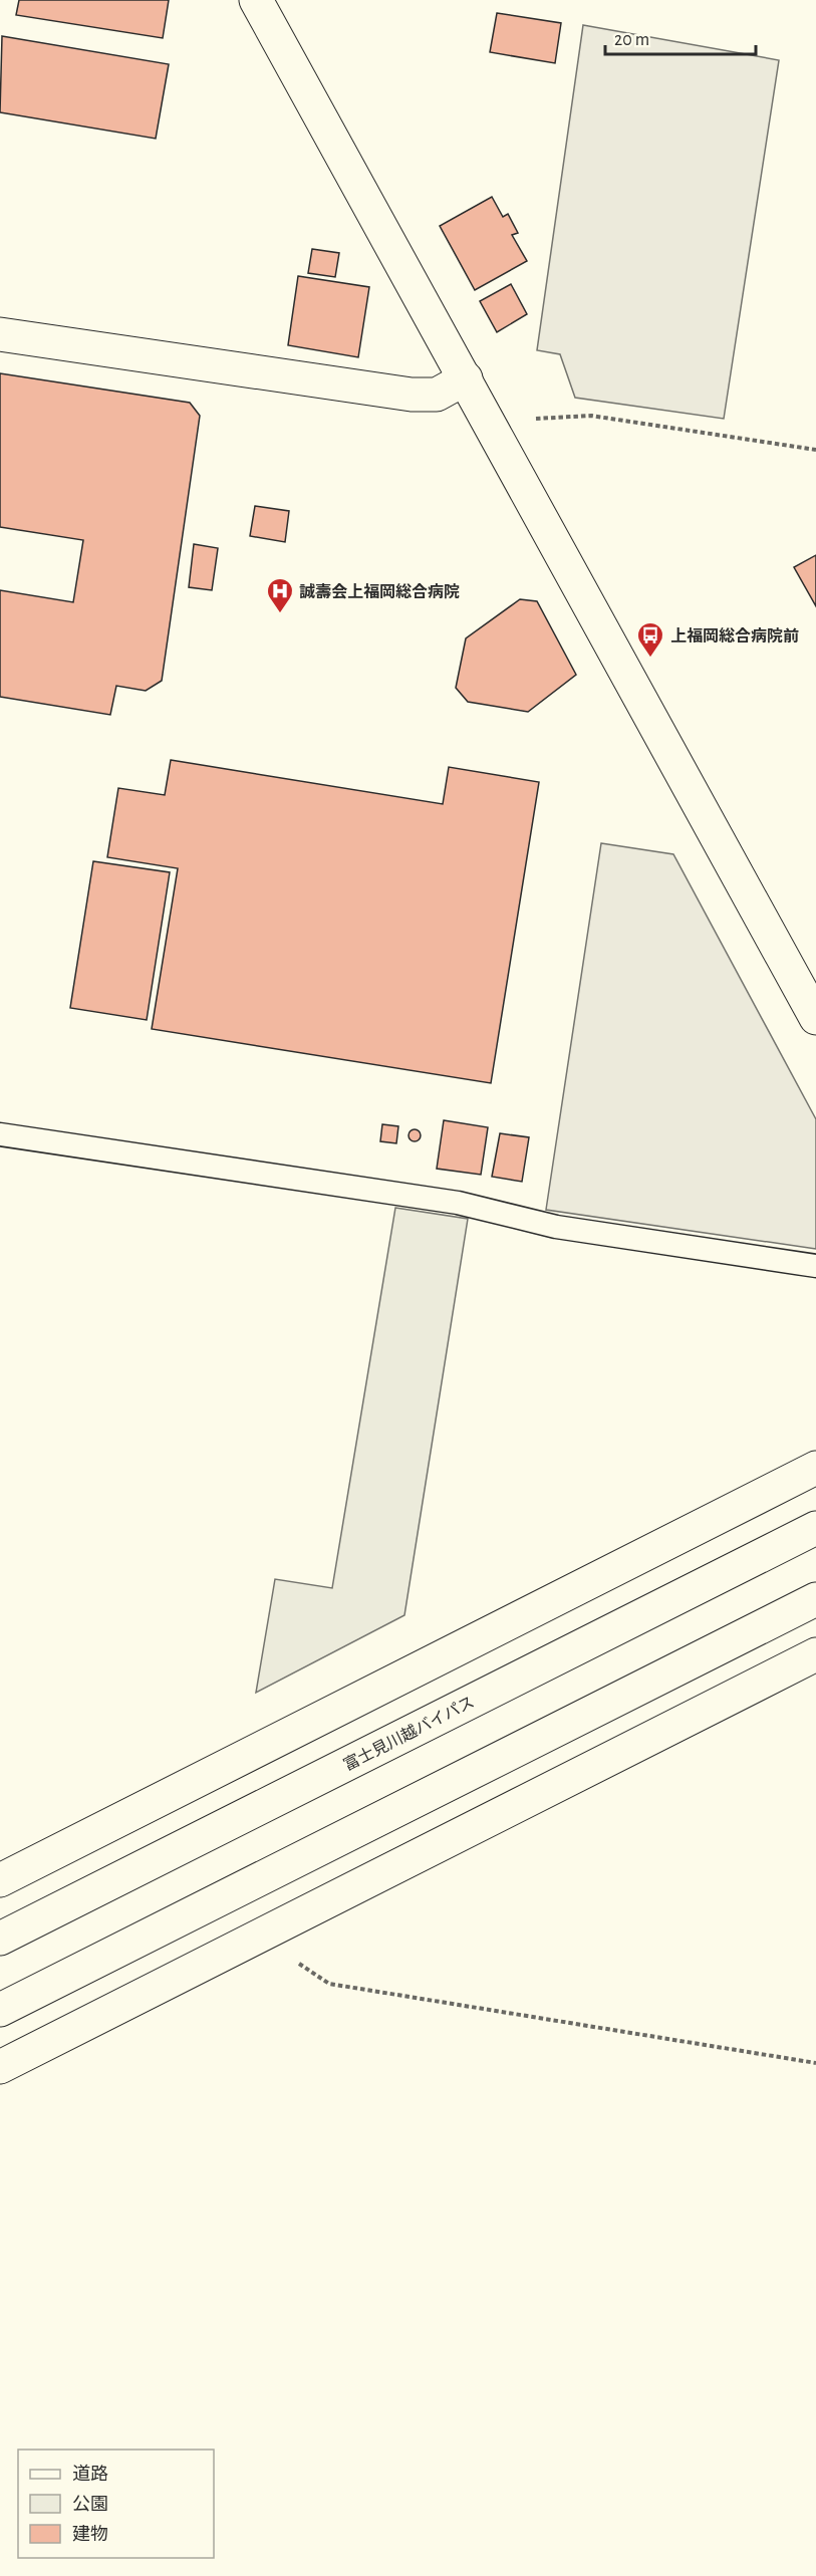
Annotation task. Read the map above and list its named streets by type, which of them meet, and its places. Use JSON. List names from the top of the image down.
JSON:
{
  "streets": {
    "main road": ["富士見川越バイパス"]
  },
  "places": {
    "hospital": ["誠壽会上福岡総合病院"],
    "bus stop": ["上福岡総合病院前"]
  },
  "legend": ["道路", "公園", "建物"],
  "scale_bar": "20 m"
}
